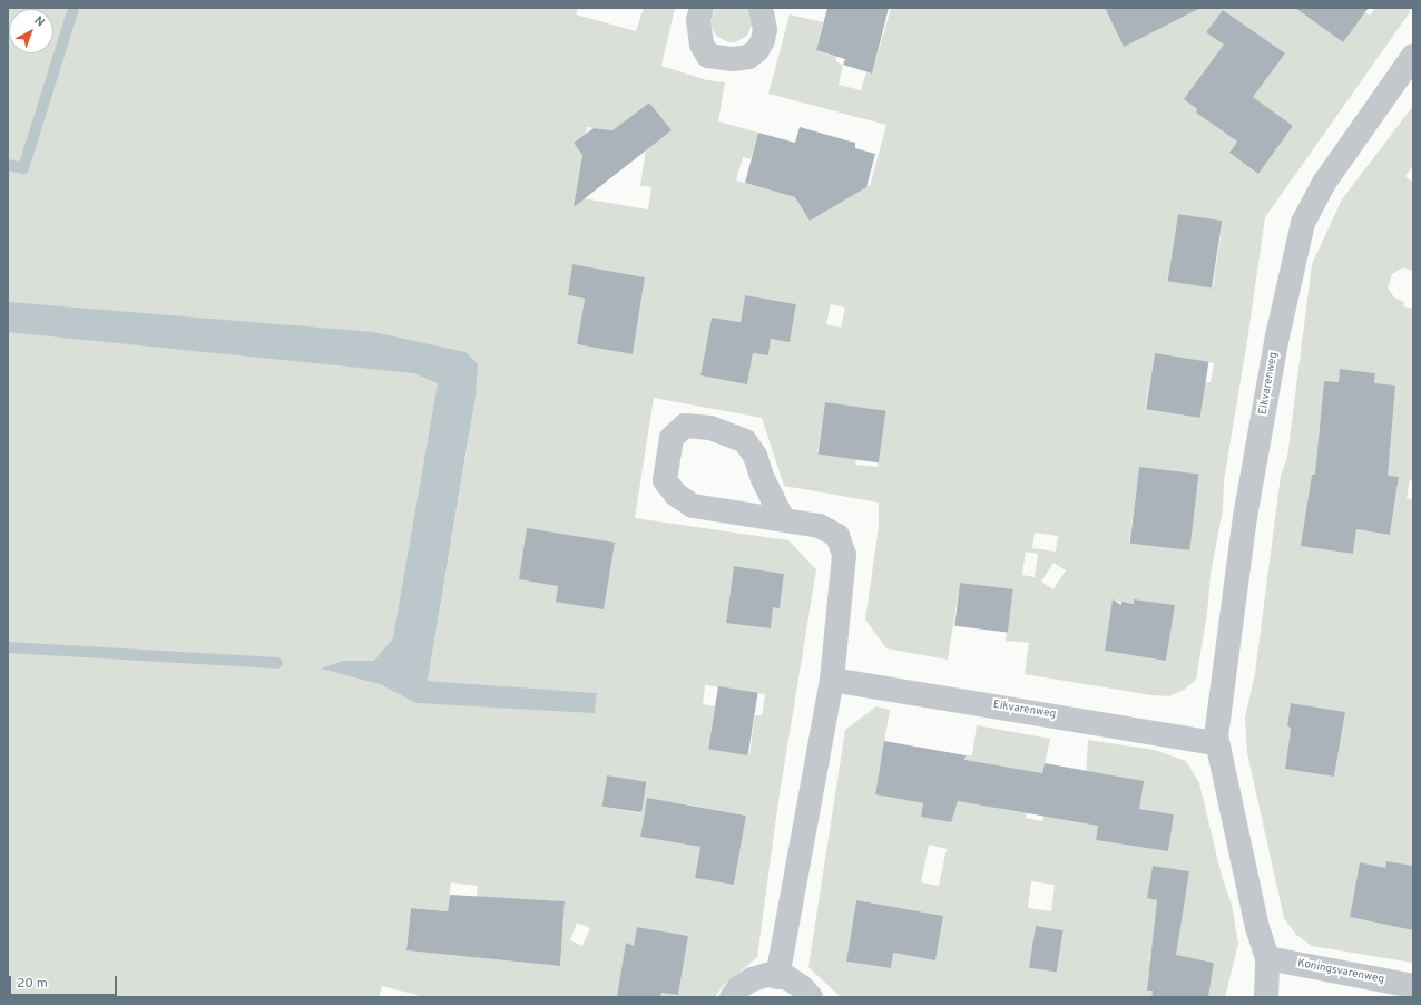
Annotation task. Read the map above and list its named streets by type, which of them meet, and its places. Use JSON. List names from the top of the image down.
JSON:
{
  "streets": {
    "street": ["Eikvarenweg", "Koningsvarenweg"]
  },
  "crossings": [
    ["Eikvarenweg", "Koningsvarenweg"]
  ],
  "scale_bar": "20 m",
  "north": "top right"
}
